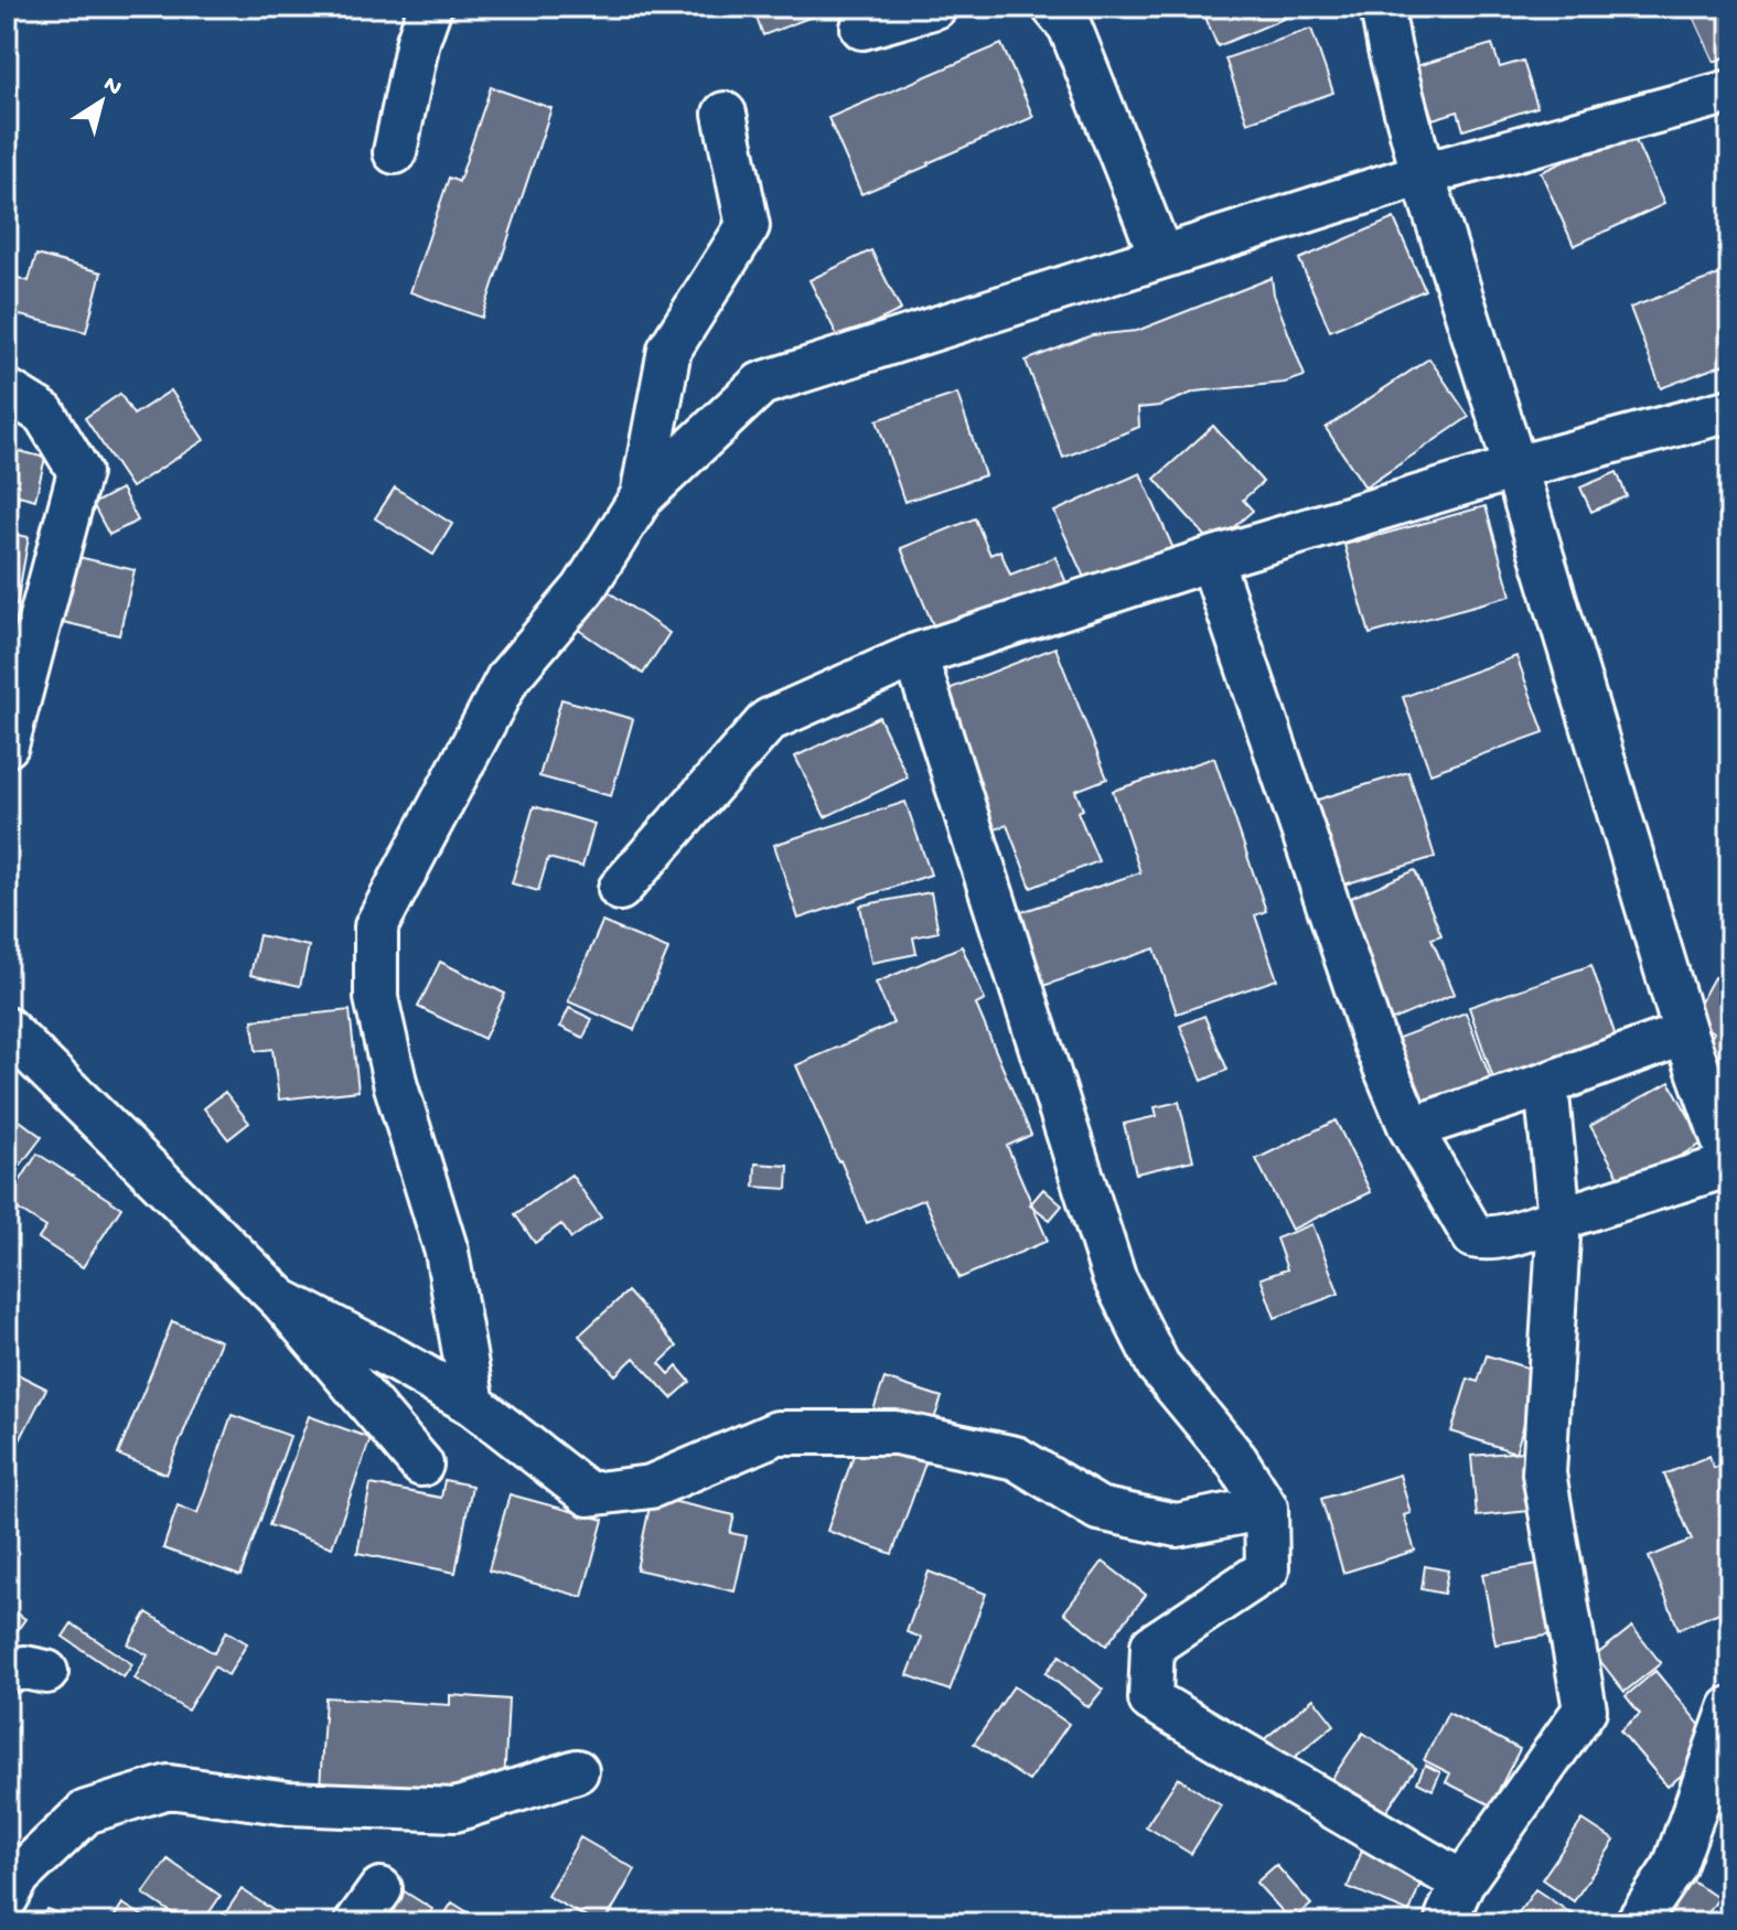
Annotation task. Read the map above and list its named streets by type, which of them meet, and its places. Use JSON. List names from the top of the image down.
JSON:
{
  "north": "top right"
}
